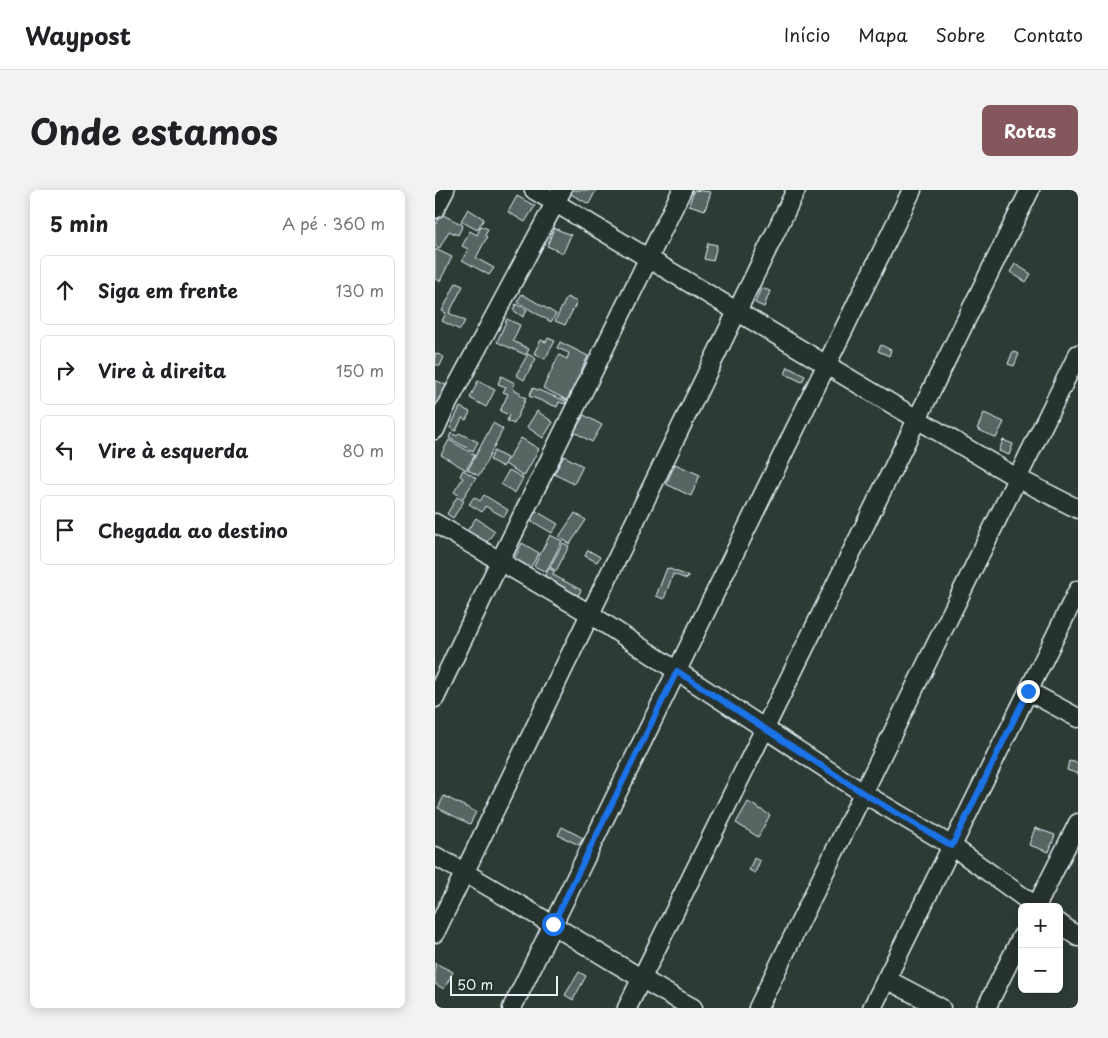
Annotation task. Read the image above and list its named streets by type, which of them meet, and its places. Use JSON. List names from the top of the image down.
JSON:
{
  "scale_bar": "50 m",
  "page": {
    "header": "Waypost",
    "nav": [
      "Início",
      "Mapa",
      "Sobre",
      "Contato"
    ],
    "title": "Onde estamos",
    "buttons": "Rotas",
    "heading": ["5 min", "A pé · 360 m"],
    "list": [
      ["Siga em frente", "130 m"],
      ["Vire à direita", "150 m"],
      ["Vire à esquerda", "80 m"],
      "Chegada ao destino"
    ],
    "map_buttons": ["+", "−"],
    "scale": "50 m"
  }
}
